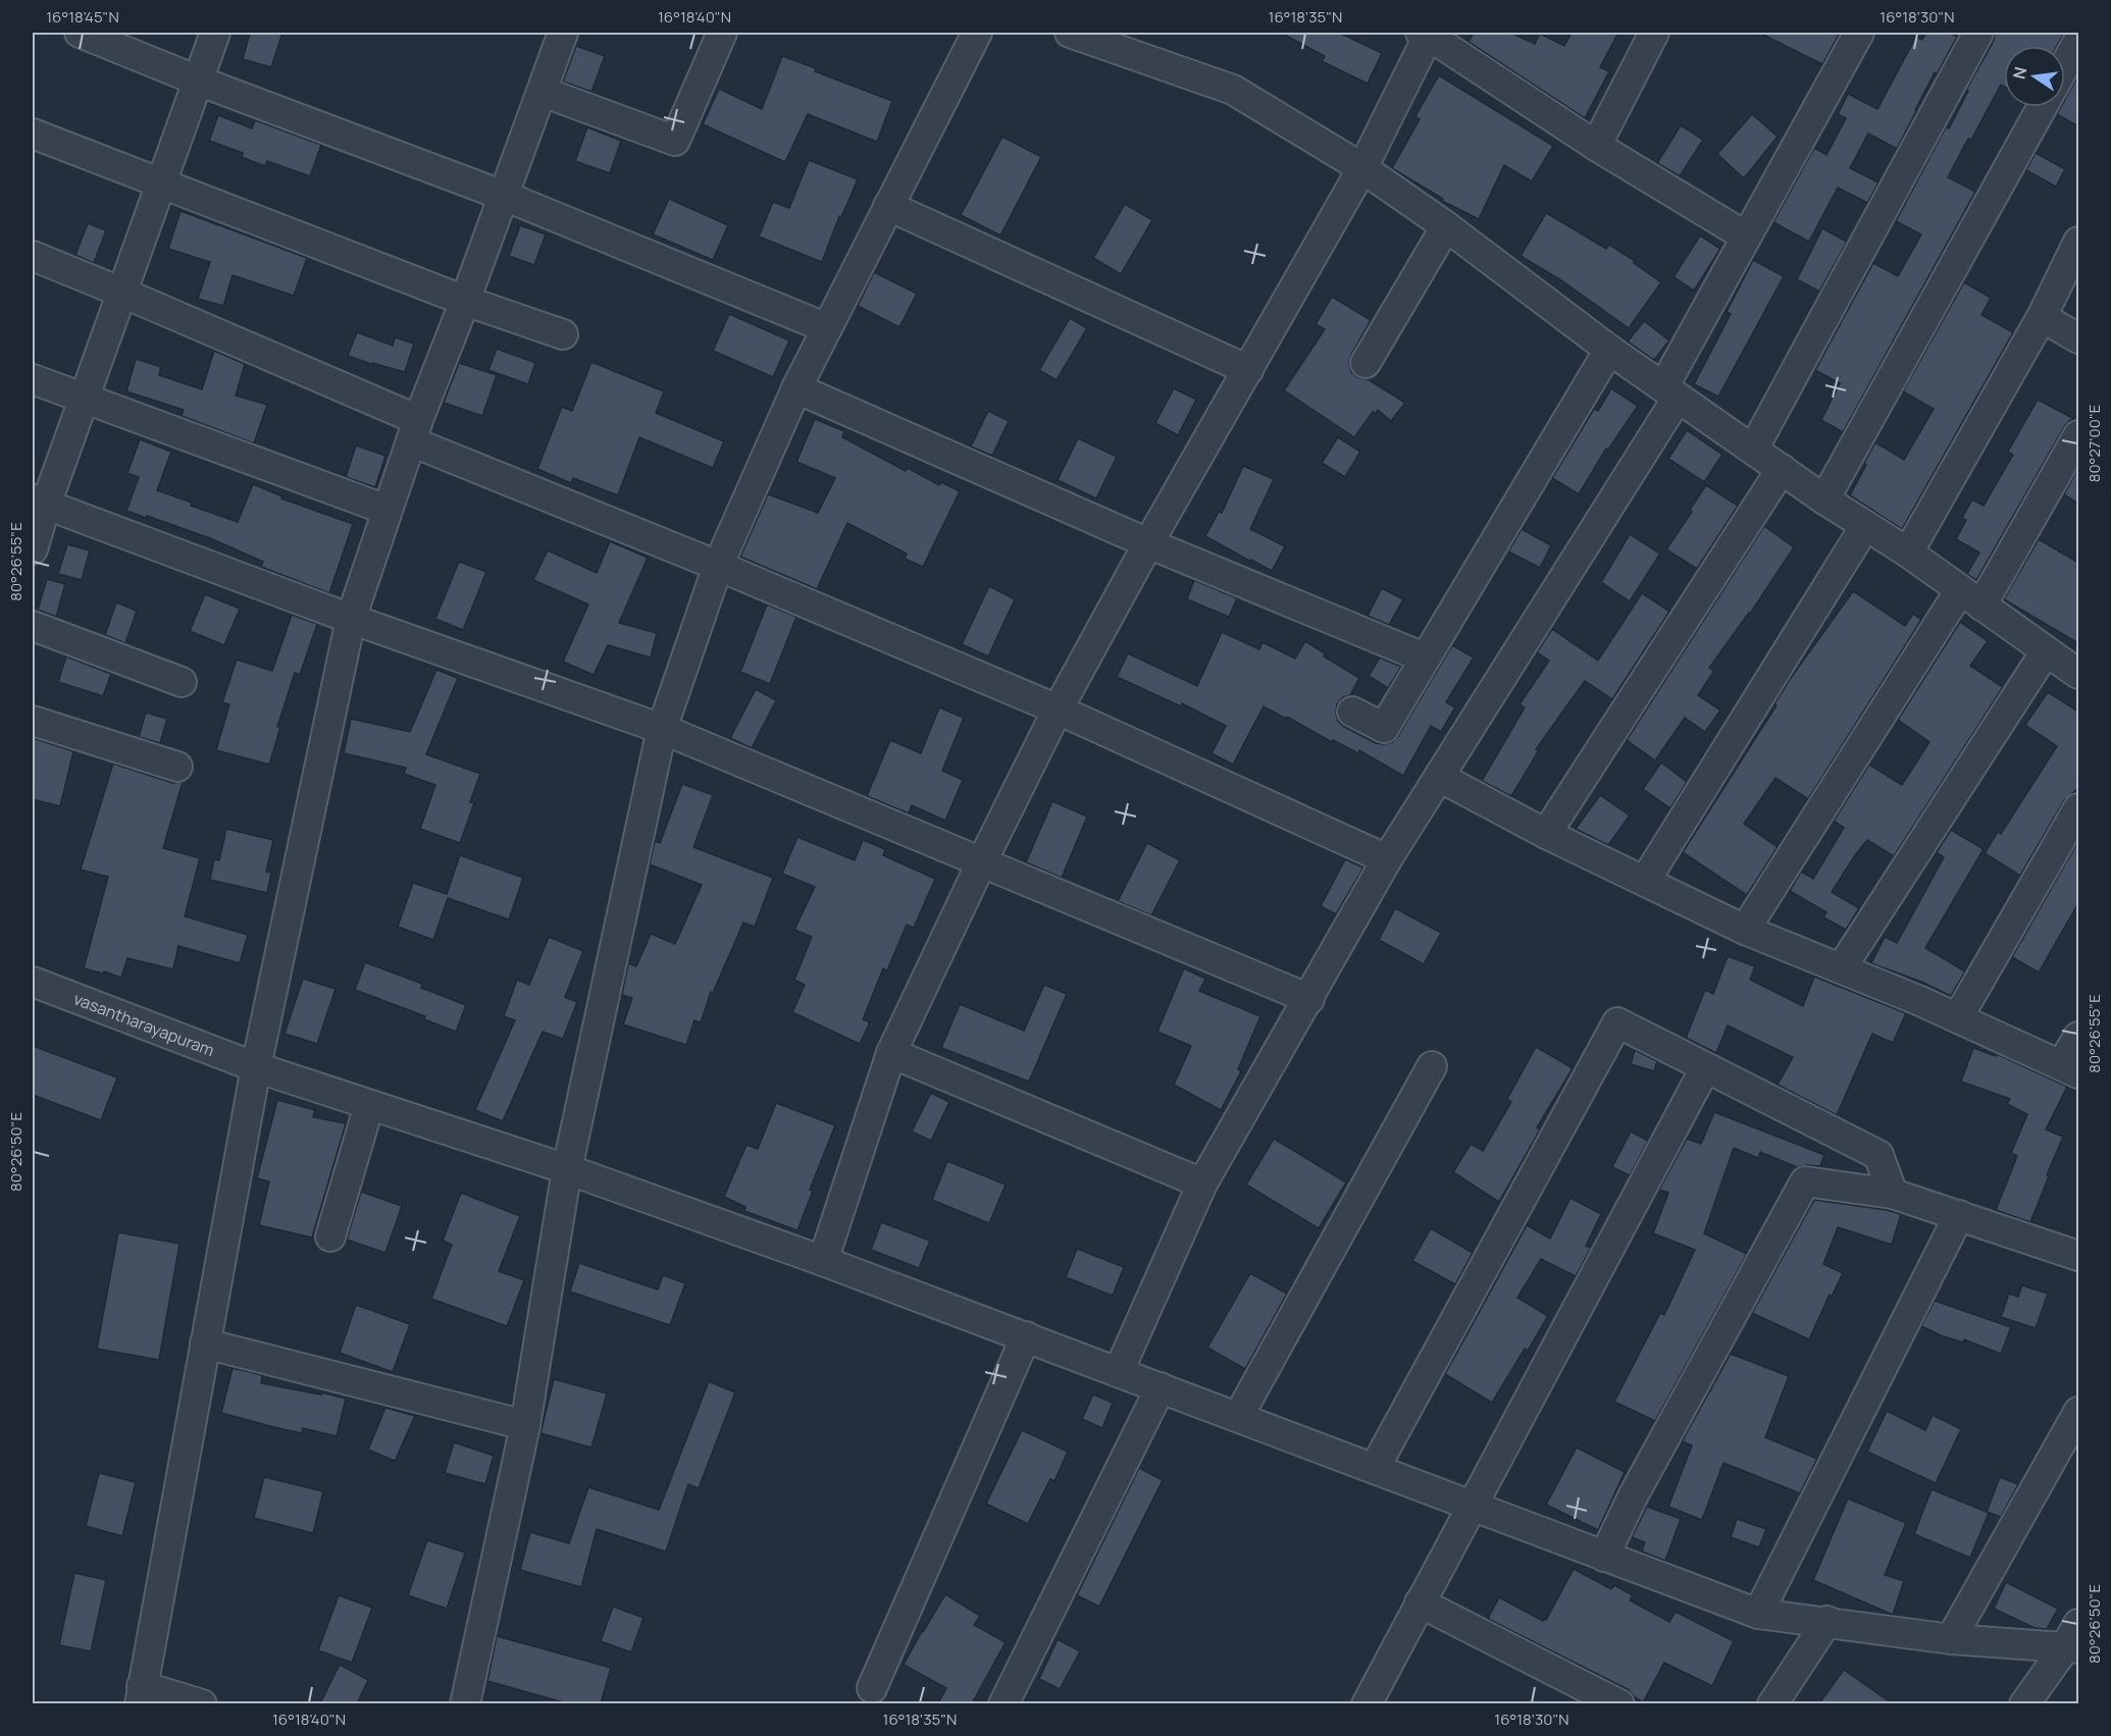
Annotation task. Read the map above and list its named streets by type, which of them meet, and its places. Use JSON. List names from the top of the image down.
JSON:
{
  "streets": {
    "street": ["vasantharayapuram"]
  },
  "north": "left",
  "coordinates": [
    "16°18'45\"N",
    "16°18'40\"N",
    "16°18'35\"N",
    "16°18'30\"N",
    "80°27'00\"E",
    "80°26'55\"E",
    "80°26'50\"E"
  ]
}
